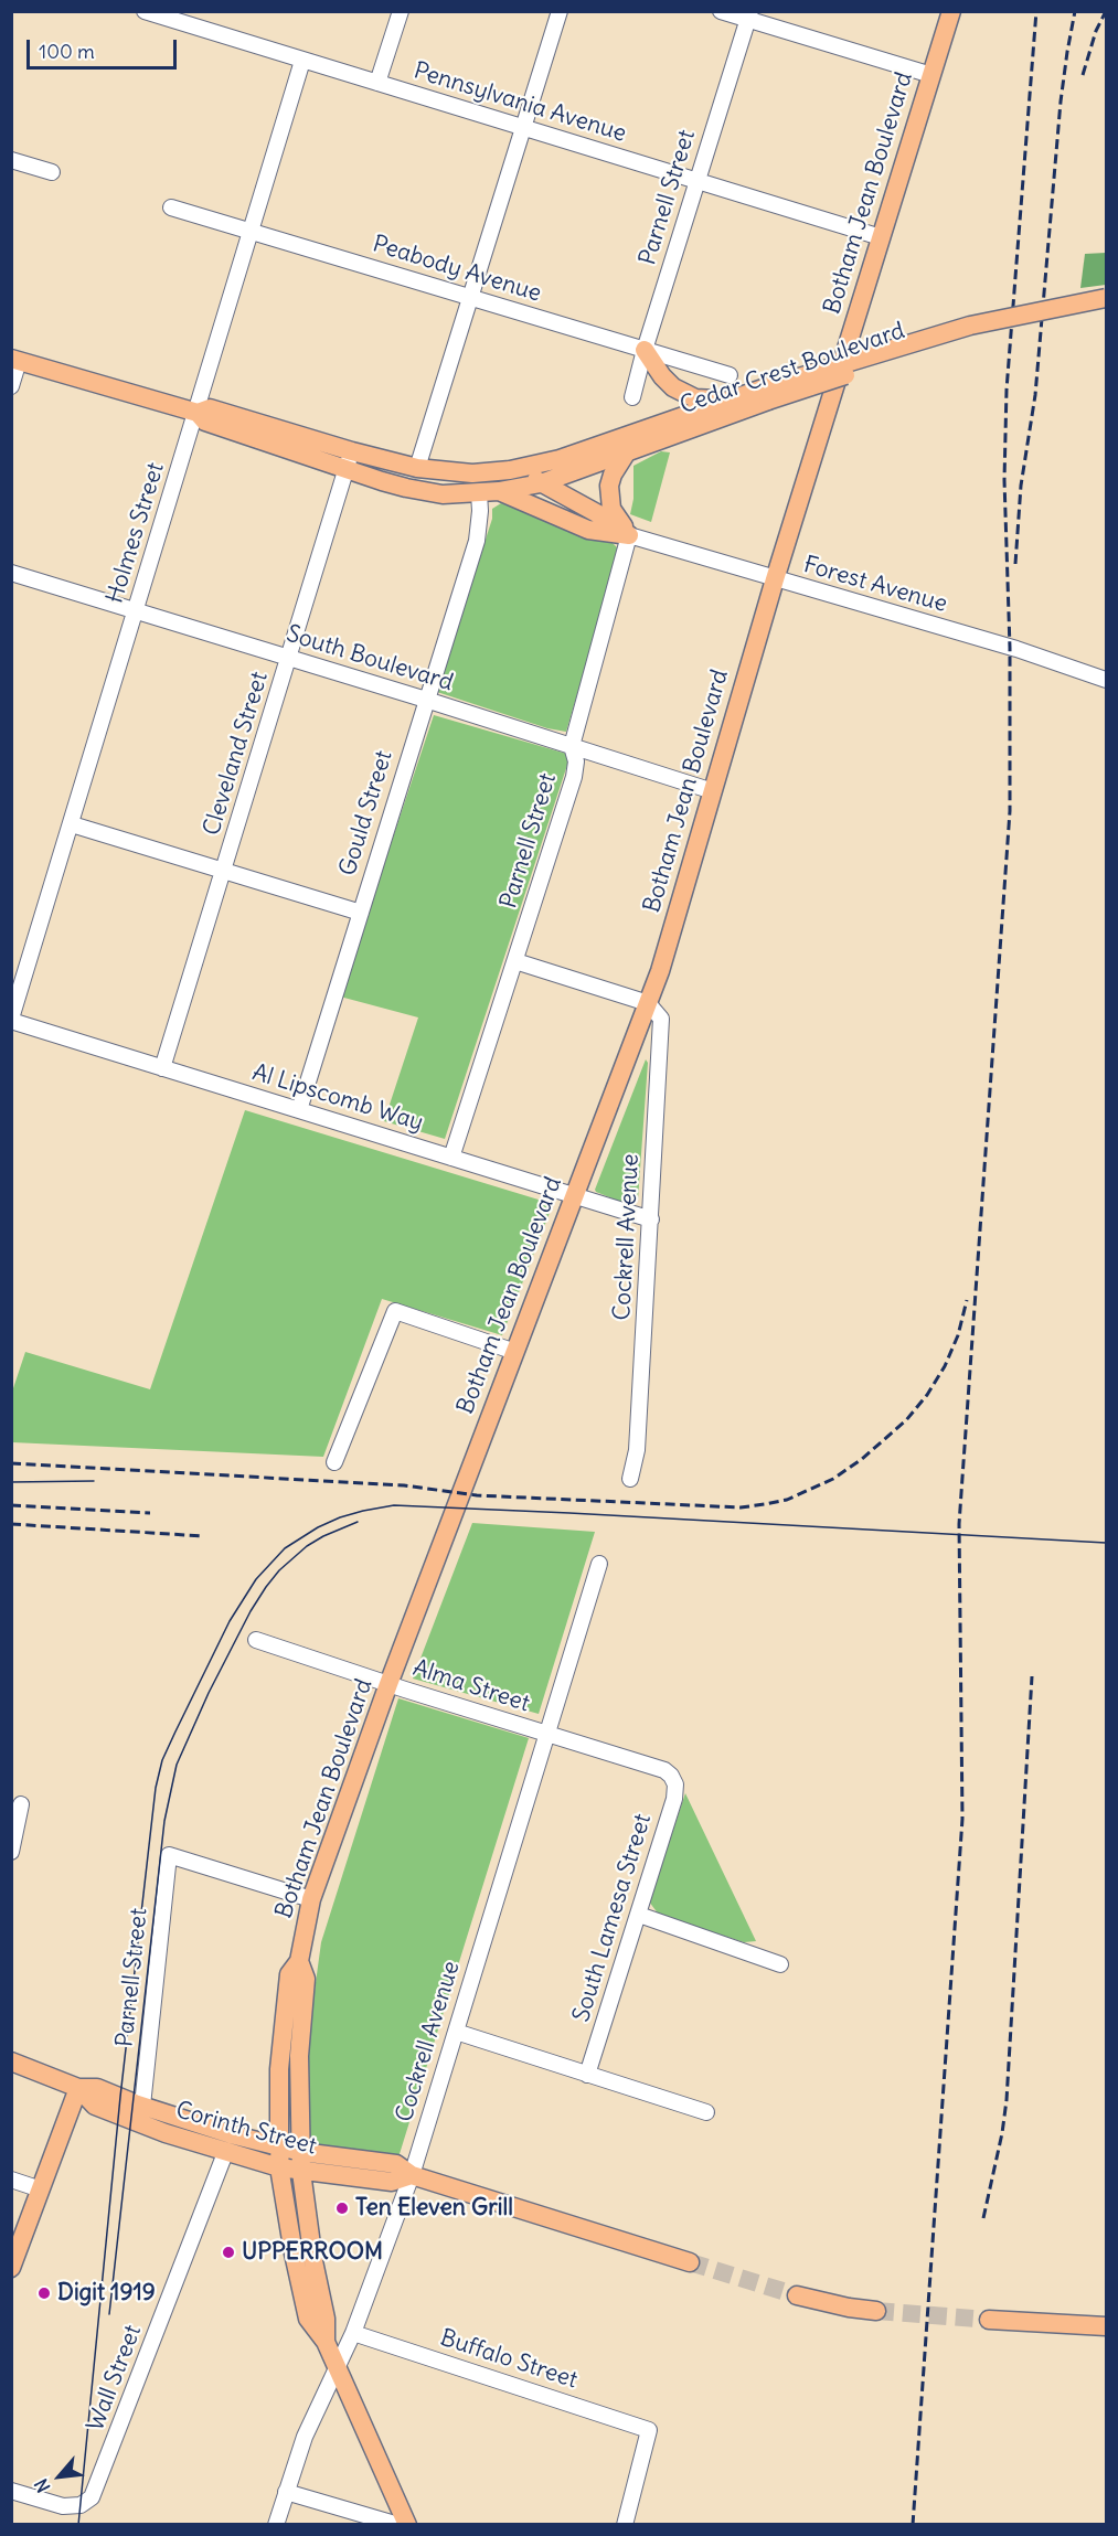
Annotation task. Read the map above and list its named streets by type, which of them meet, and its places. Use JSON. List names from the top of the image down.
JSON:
{
  "streets": {
    "main road": ["Botham Jean Boulevard", "Cedar Crest Boulevard", "Corinth Street"],
    "street": [
      "Pennsylvania Avenue",
      "Parnell Street",
      "Peabody Avenue",
      "Holmes Street",
      "Forest Avenue",
      "South Boulevard",
      "Cleveland Street",
      "Gould Street",
      "Al Lipscomb Way",
      "Cockrell Avenue",
      "Alma Street",
      "South Lamesa Street",
      "Buffalo Street",
      "Wall Street"
    ]
  },
  "crossings": [
    ["Pennsylvania Avenue", "Botham Jean Boulevard"],
    ["Pennsylvania Avenue", "Parnell Street"],
    ["Pennsylvania Avenue", "Holmes Street"],
    ["Botham Jean Boulevard", "Parnell Street"],
    ["Botham Jean Boulevard", "Forest Avenue"],
    ["Botham Jean Boulevard", "South Boulevard"],
    ["Botham Jean Boulevard", "Al Lipscomb Way"],
    ["Botham Jean Boulevard", "Cockrell Avenue"],
    ["Botham Jean Boulevard", "Alma Street"],
    ["Botham Jean Boulevard", "Corinth Street"],
    ["Parnell Street", "Peabody Avenue"],
    ["Parnell Street", "Forest Avenue"],
    ["Parnell Street", "South Boulevard"],
    ["Parnell Street", "Al Lipscomb Way"],
    ["Parnell Street", "Corinth Street"],
    ["Peabody Avenue", "Holmes Street"],
    ["Cedar Crest Boulevard", "Cleveland Street"],
    ["Cedar Crest Boulevard", "Gould Street"],
    ["Holmes Street", "South Boulevard"],
    ["Holmes Street", "Al Lipscomb Way"],
    ["South Boulevard", "Cleveland Street"],
    ["South Boulevard", "Gould Street"],
    ["Cleveland Street", "Al Lipscomb Way"],
    ["Gould Street", "Al Lipscomb Way"],
    ["Al Lipscomb Way", "Cockrell Avenue"],
    ["Cockrell Avenue", "Alma Street"],
    ["Cockrell Avenue", "Corinth Street"],
    ["Cockrell Avenue", "Buffalo Street"],
    ["Alma Street", "South Lamesa Street"],
    ["Corinth Street", "Wall Street"]
  ],
  "places": ["Ten Eleven Grill", "UPPERROOM", "Digit 1919"],
  "scale_bar": "100 m",
  "north": "bottom left"
}
